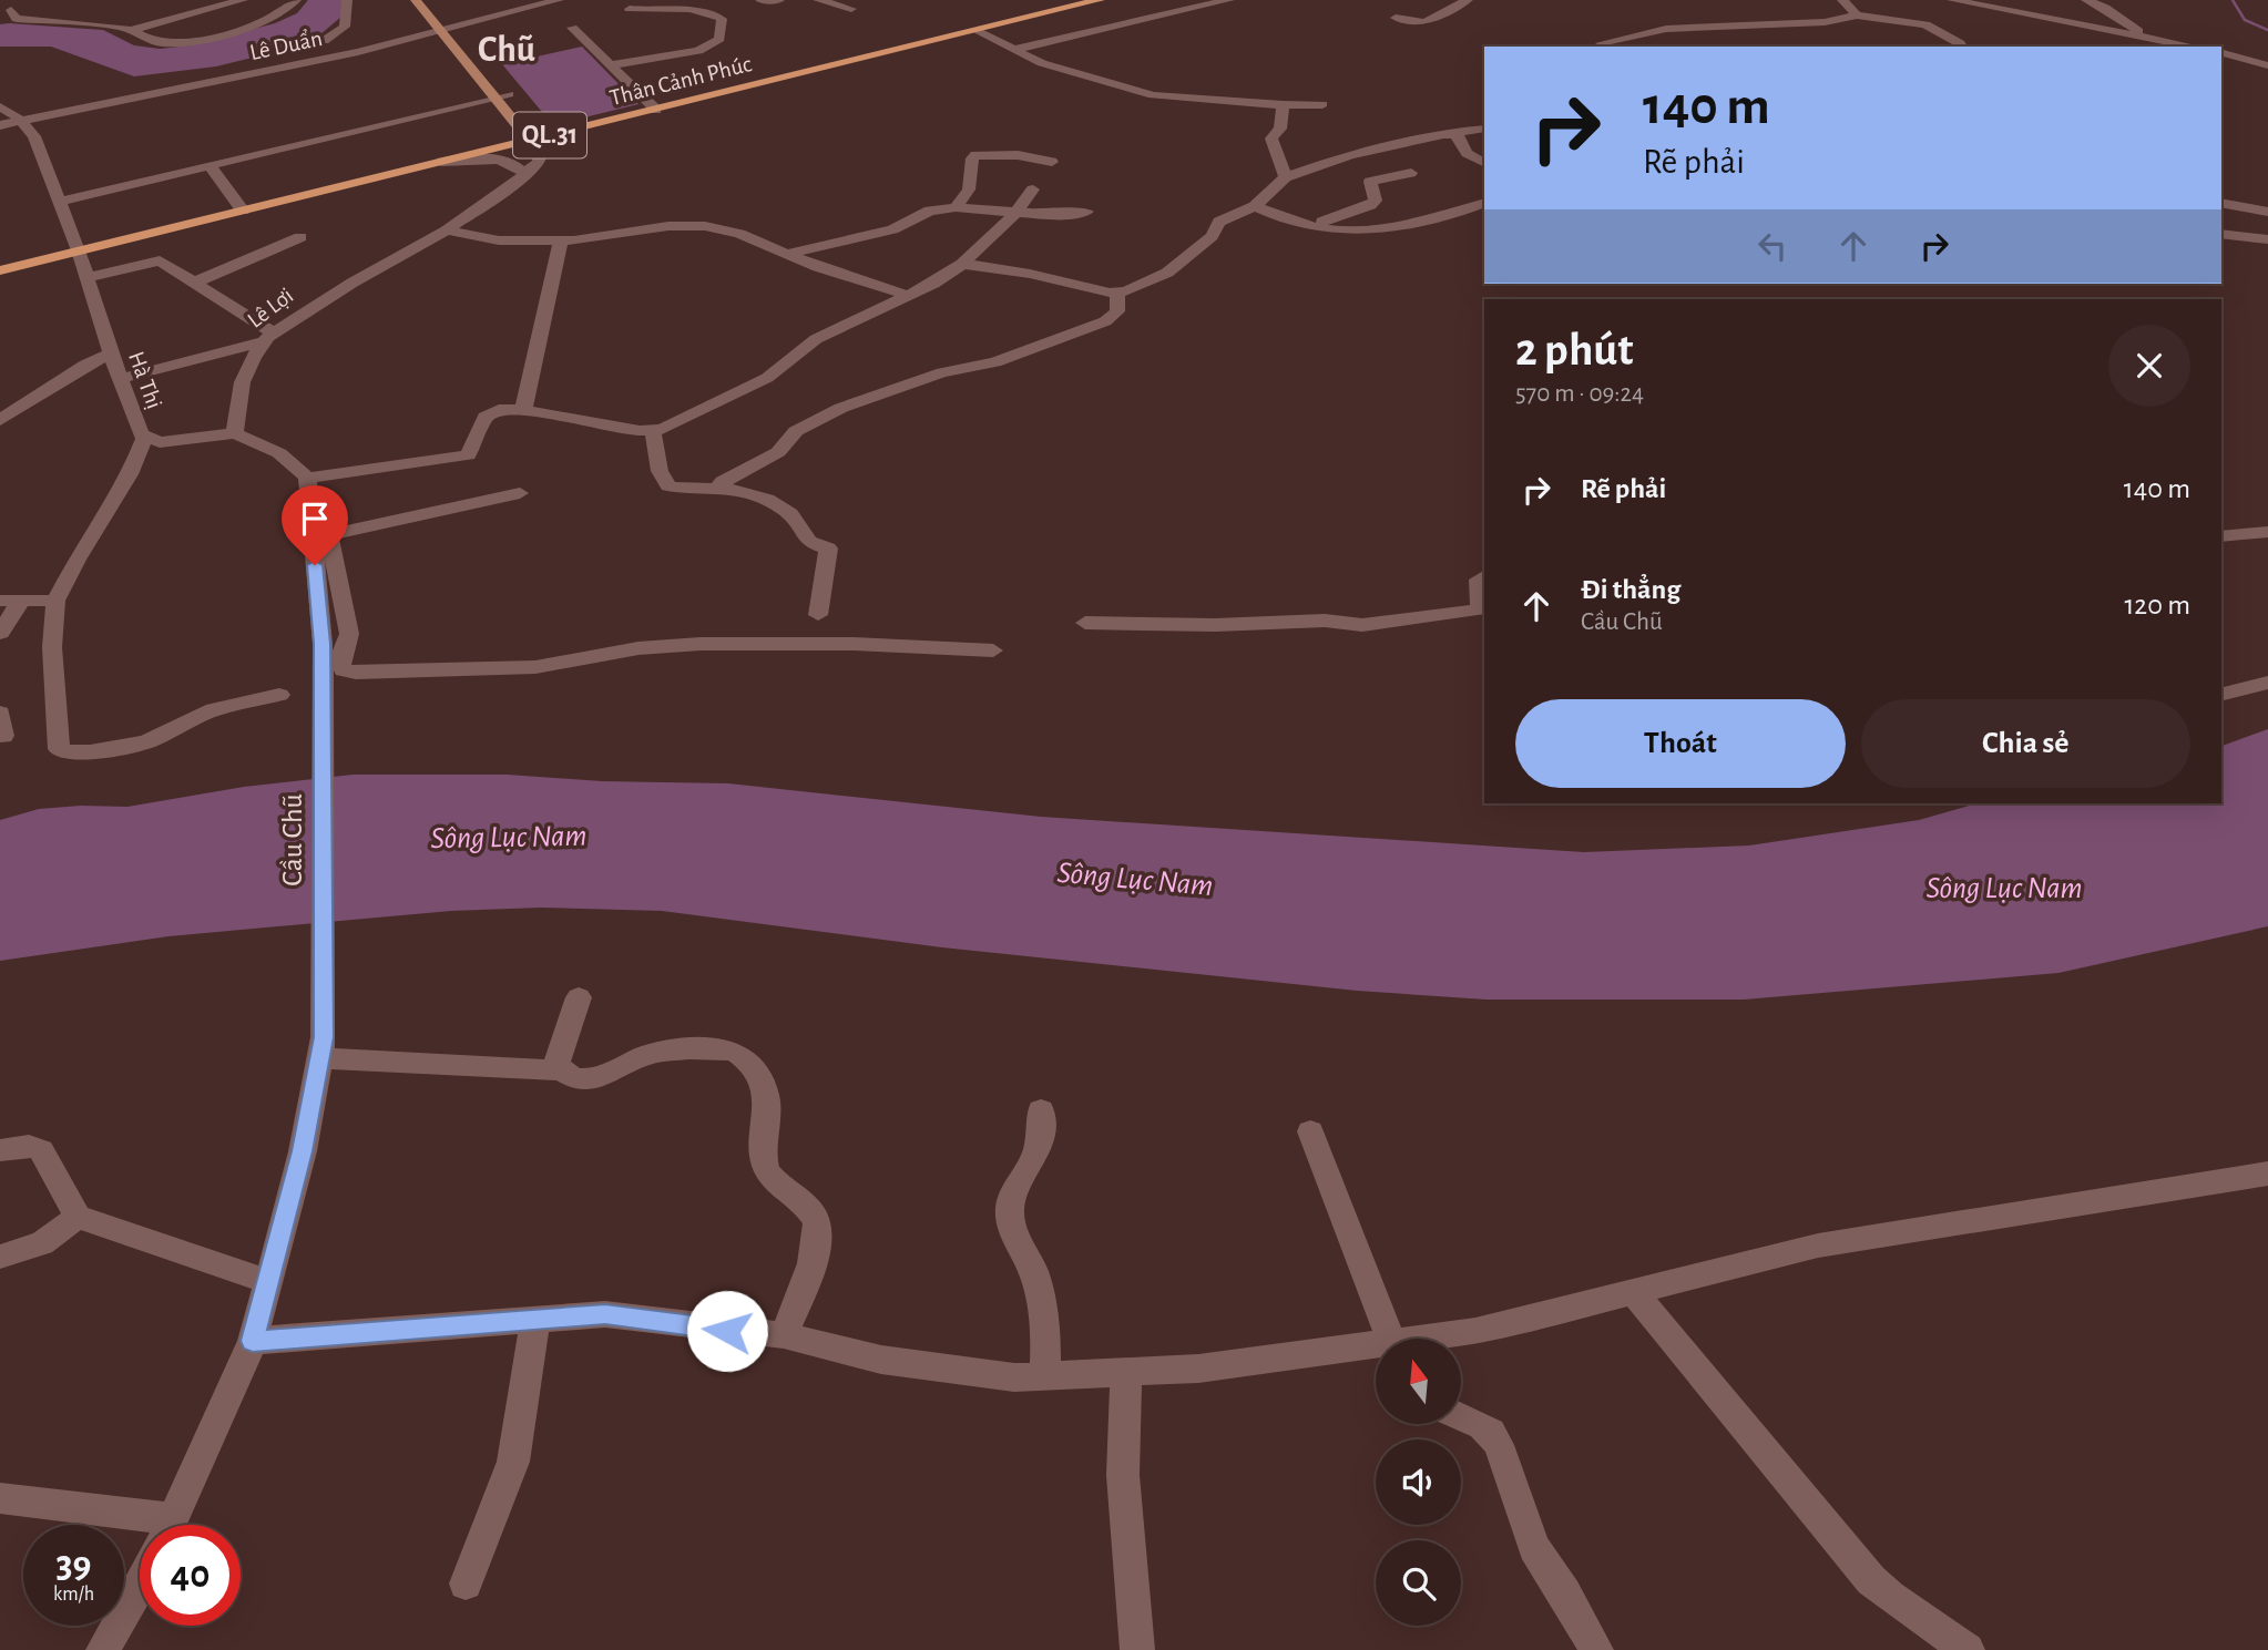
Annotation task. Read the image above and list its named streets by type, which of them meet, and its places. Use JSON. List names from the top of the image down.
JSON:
{
  "streets": {
    "highway": ["Thân Cảnh Phúc", "QL.31"],
    "street": [
      "Lê Duẩn",
      "Lê Lợi",
      "Hà Thị",
      "Cầu Chũ"
    ]
  },
  "crossings": [
    ["Lê Duẩn", "Hà Thị"],
    ["Thân Cảnh Phúc", "Lê Lợi"],
    ["QL.31", "Lê Lợi"],
    ["QL.31", "Hà Thị"],
    ["Lê Lợi", "Hà Thị"]
  ],
  "districts": ["Chũ"],
  "water": ["Sông Lục Nam"],
  "north": "top",
  "page": {
    "turn": ["140 m", "Rẽ phải"],
    "heading": ["2 phút", "570 m · 09:24"],
    "list": [
      {
        "name": "Rẽ phải",
        "value": "140 m"
      },
      {
        "name": "Đi thẳng",
        "note": "Cầu Chũ",
        "value": "120 m"
      }
    ],
    "buttons": ["Thoát", "Chia sẻ"],
    "speed": "39 km/h",
    "limit": "40"
  }
}
